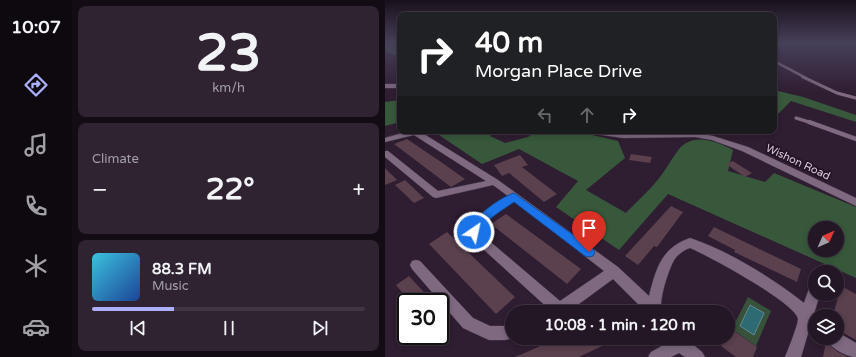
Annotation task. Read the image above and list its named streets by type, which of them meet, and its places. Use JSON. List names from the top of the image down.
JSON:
{
  "streets": {
    "street": ["Wishon Road"]
  },
  "north": "top right",
  "page": {
    "tabs": "10:07",
    "tile": [
      ["23", "km/h"],
      "Climate"
    ],
    "turn": ["40 m", "Morgan Place Drive"],
    "heat": ["−", "22°", "+"],
    "song": ["88.3 FM", "Music"],
    "limit": "30",
    "trip": "10:08 · 1 min · 120 m"
  }
}
